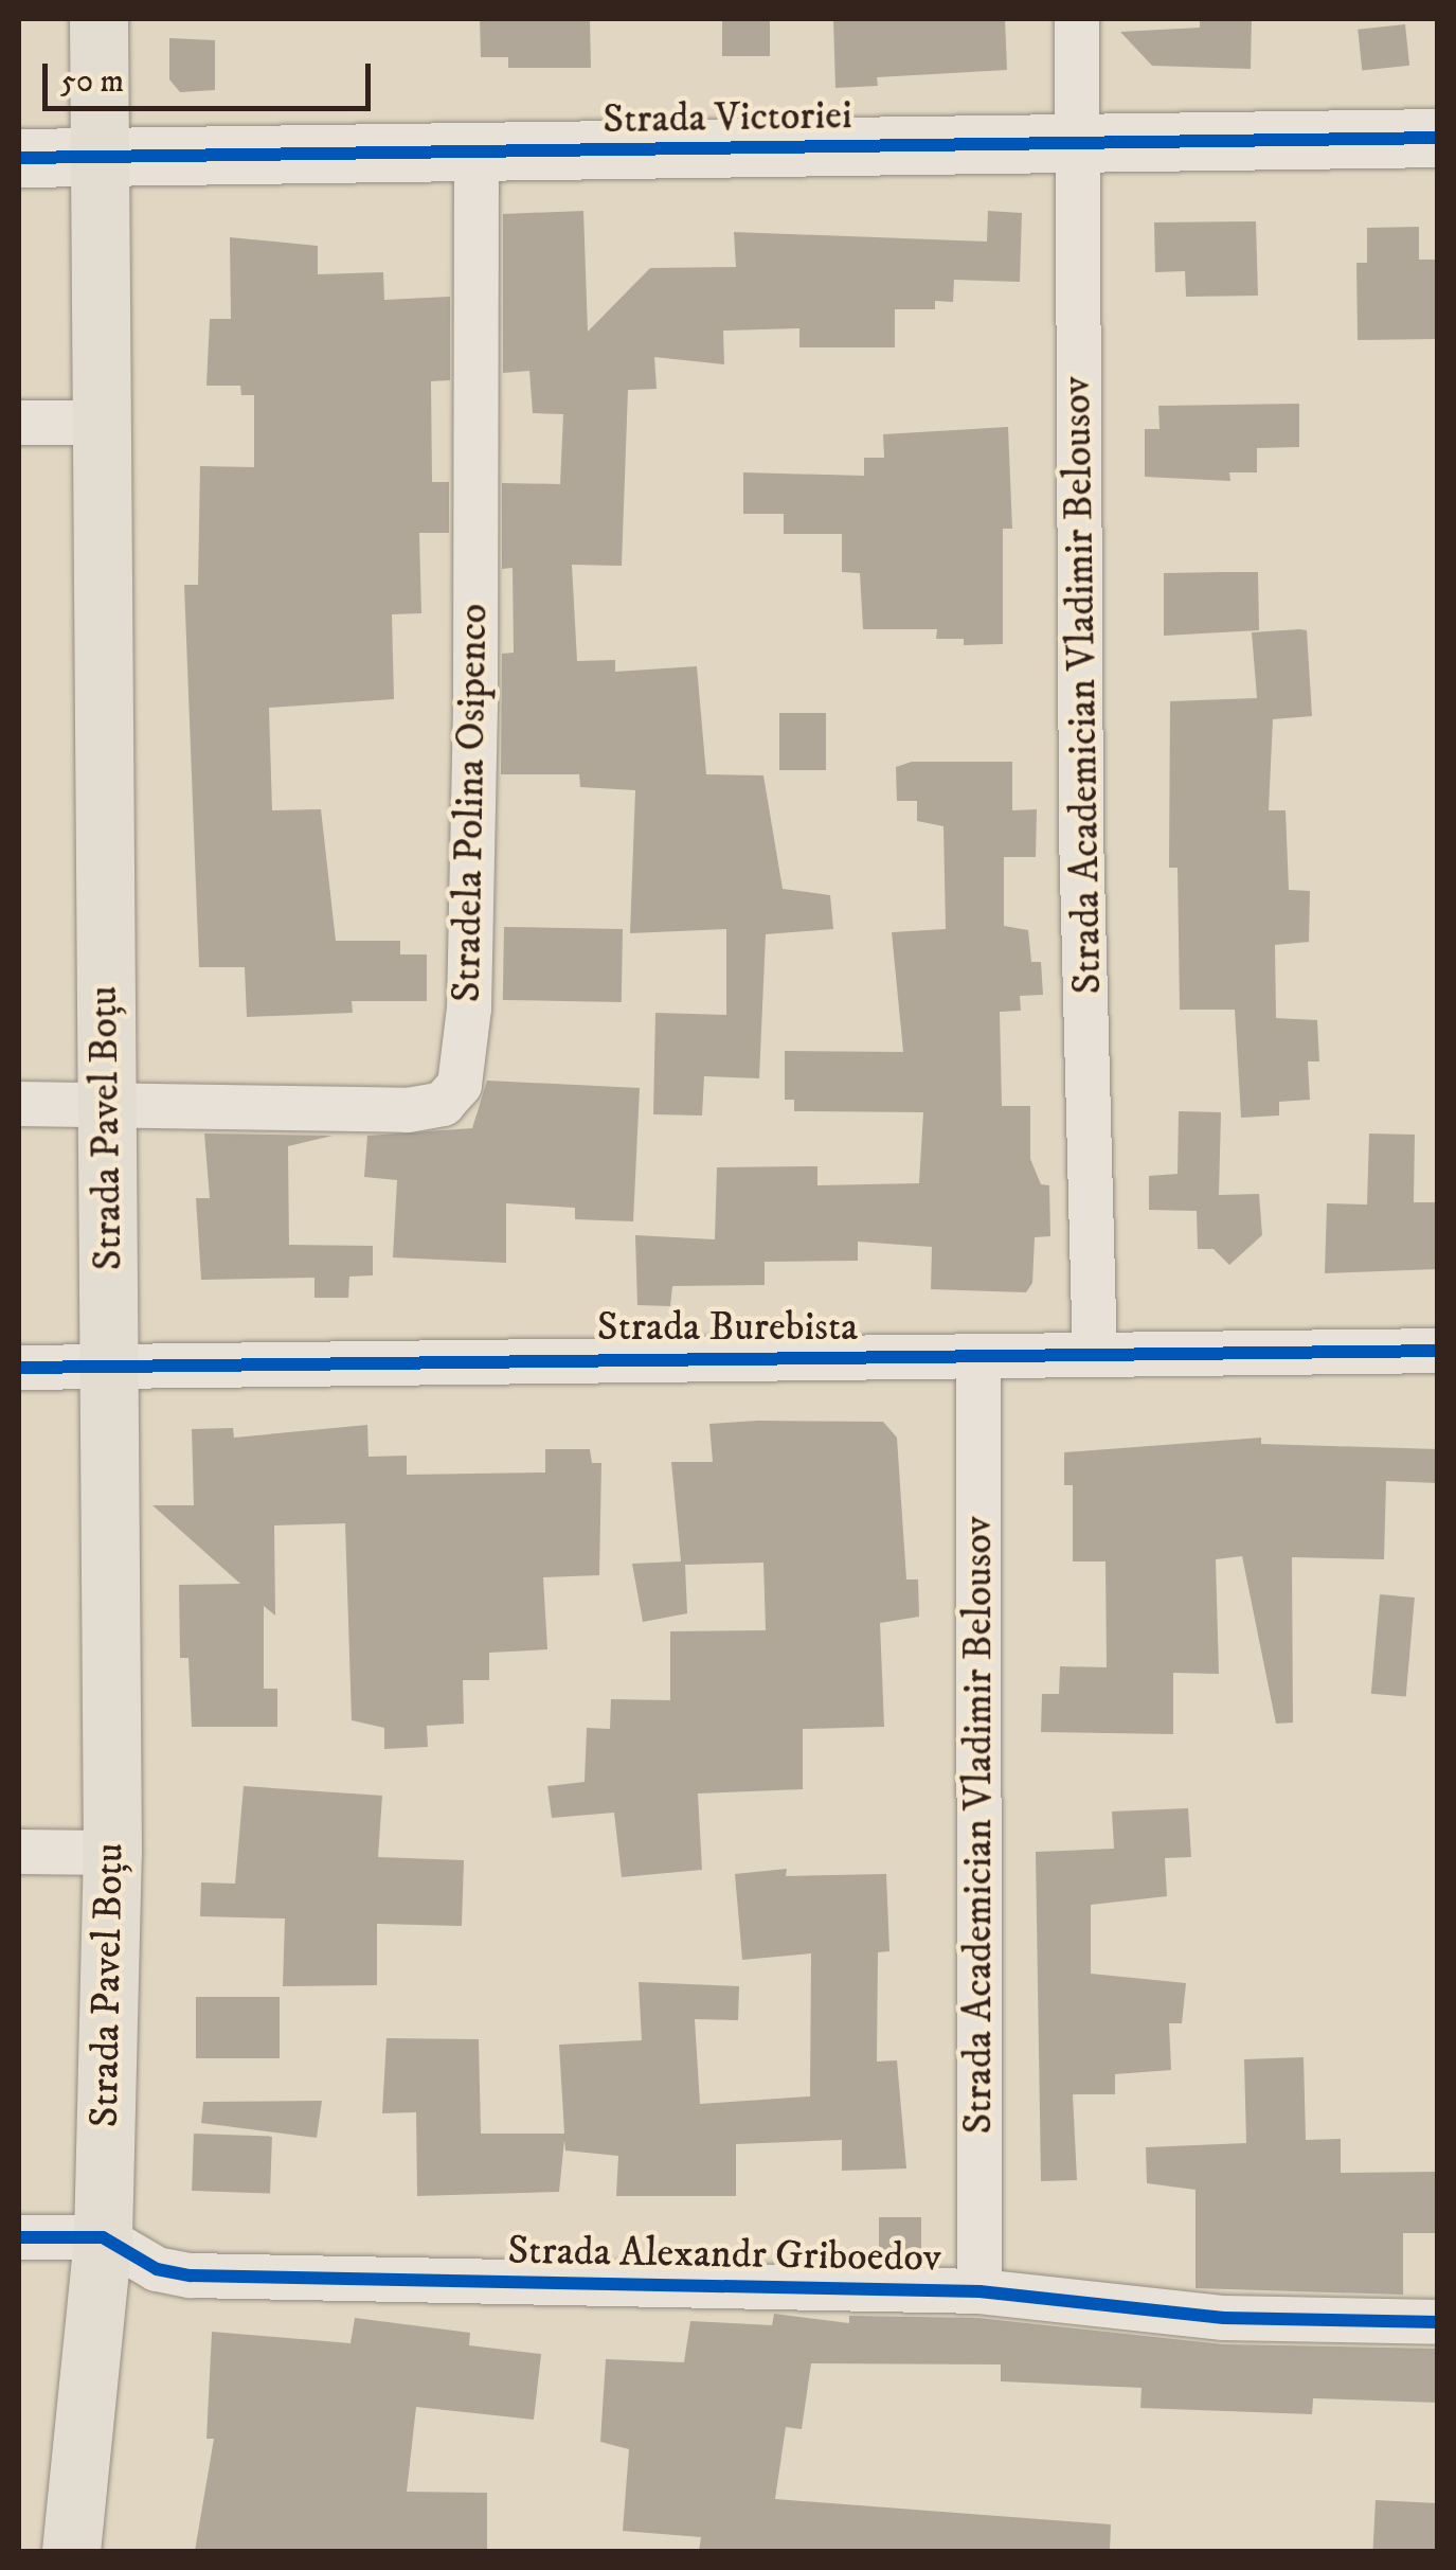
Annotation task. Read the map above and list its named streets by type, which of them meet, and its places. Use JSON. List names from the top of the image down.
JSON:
{
  "streets": {
    "main road": ["Strada Pavel Boțu"],
    "street": [
      "Strada Victoriei",
      "Strada Academician Vladimir Belousov",
      "Stradela Polina Osipenco",
      "Strada Burebista",
      "Strada Alexandr Griboedov"
    ]
  },
  "crossings": [
    ["Strada Victoriei", "Strada Academician Vladimir Belousov"],
    ["Strada Victoriei", "Stradela Polina Osipenco"],
    ["Strada Victoriei", "Strada Pavel Boțu"],
    ["Strada Academician Vladimir Belousov", "Strada Burebista"],
    ["Strada Academician Vladimir Belousov", "Strada Alexandr Griboedov"],
    ["Stradela Polina Osipenco", "Strada Pavel Boțu"],
    ["Strada Pavel Boțu", "Strada Burebista"],
    ["Strada Pavel Boțu", "Strada Alexandr Griboedov"]
  ],
  "scale_bar": "50 m"
}
